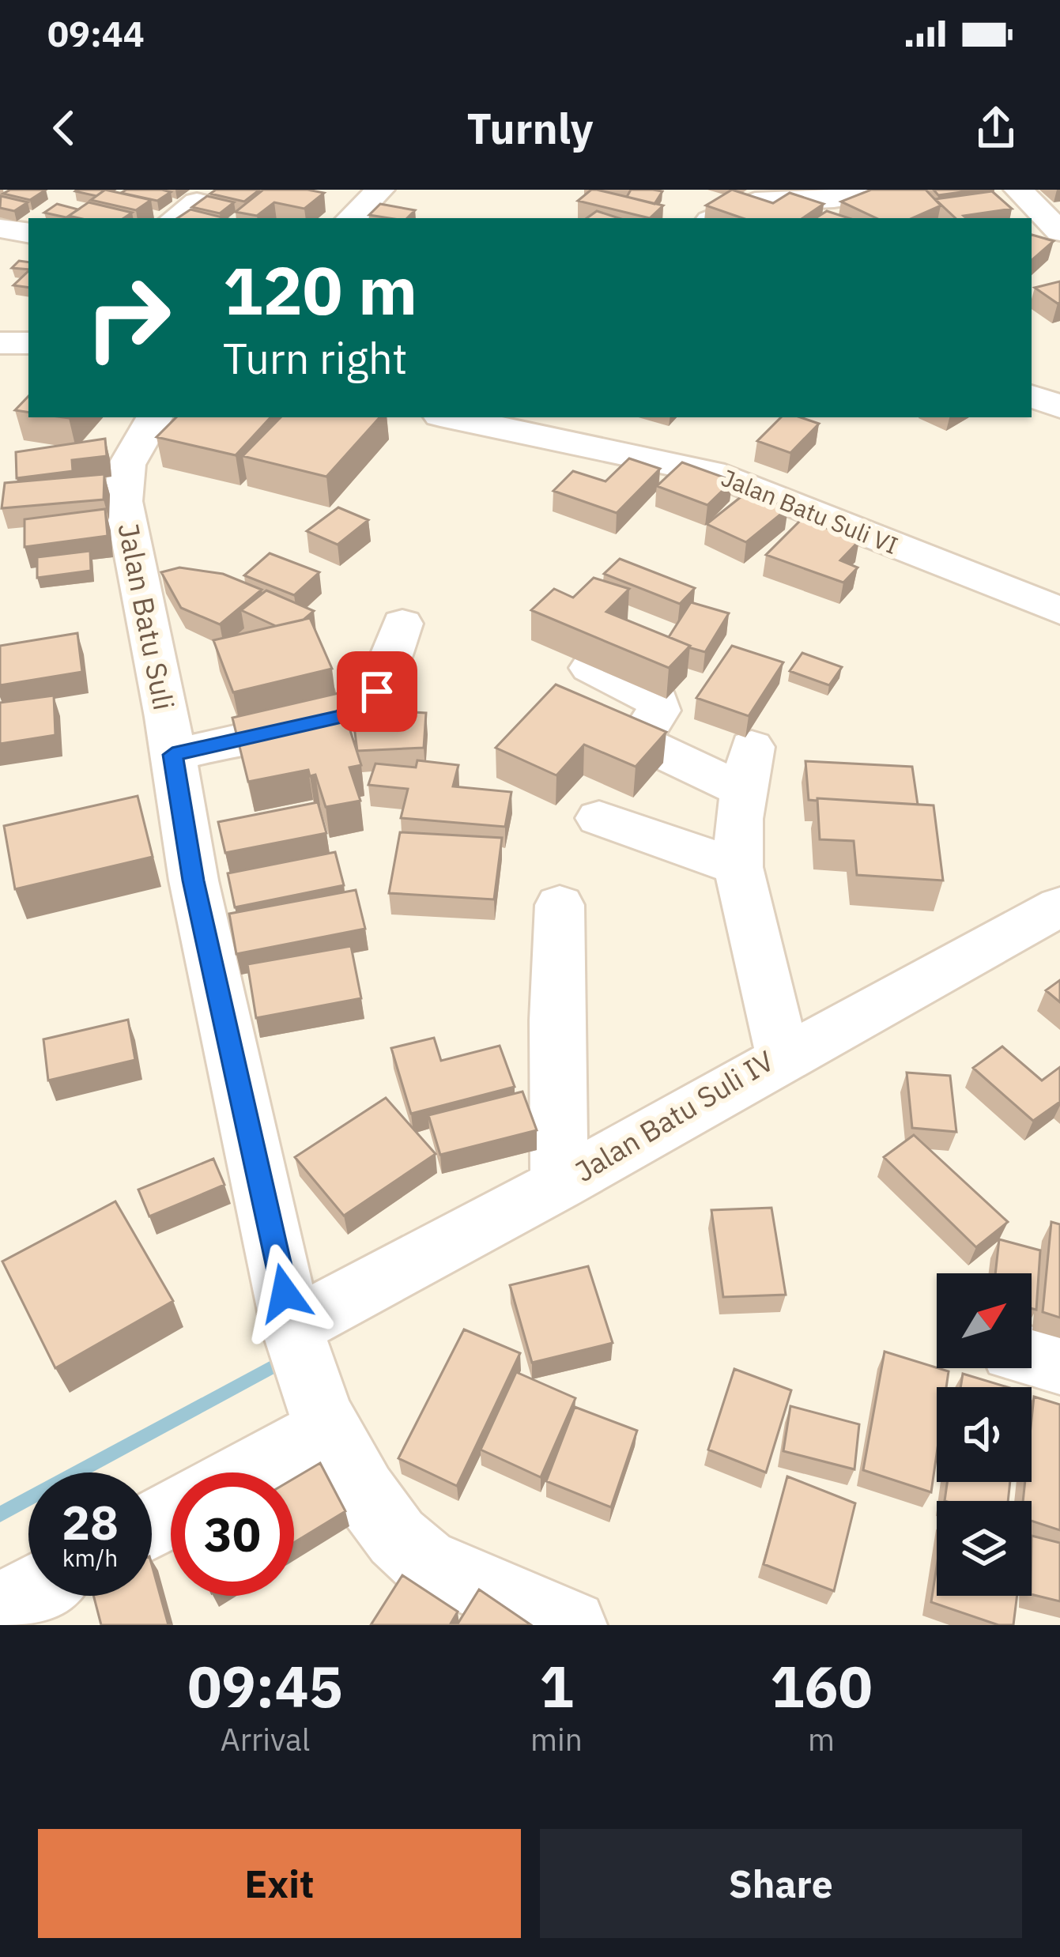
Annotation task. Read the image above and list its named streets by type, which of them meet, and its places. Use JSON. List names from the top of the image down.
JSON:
{
  "streets": {
    "street": ["Jalan Batu Suli VI", "Jalan Batu Suli", "Jalan Batu Suli IV"]
  },
  "crossings": [
    ["Jalan Batu Suli", "Jalan Batu Suli IV"]
  ],
  "north": "top right",
  "page": {
    "status": "09:44",
    "header": "Turnly",
    "turn": ["120 m", "Turn right"],
    "speed": "28 km/h",
    "limit": "30",
    "eta": [
      "09:45",
      "Arrival",
      "1",
      "min",
      "160",
      "m"
    ],
    "buttons": ["Exit", "Share"]
  }
}
